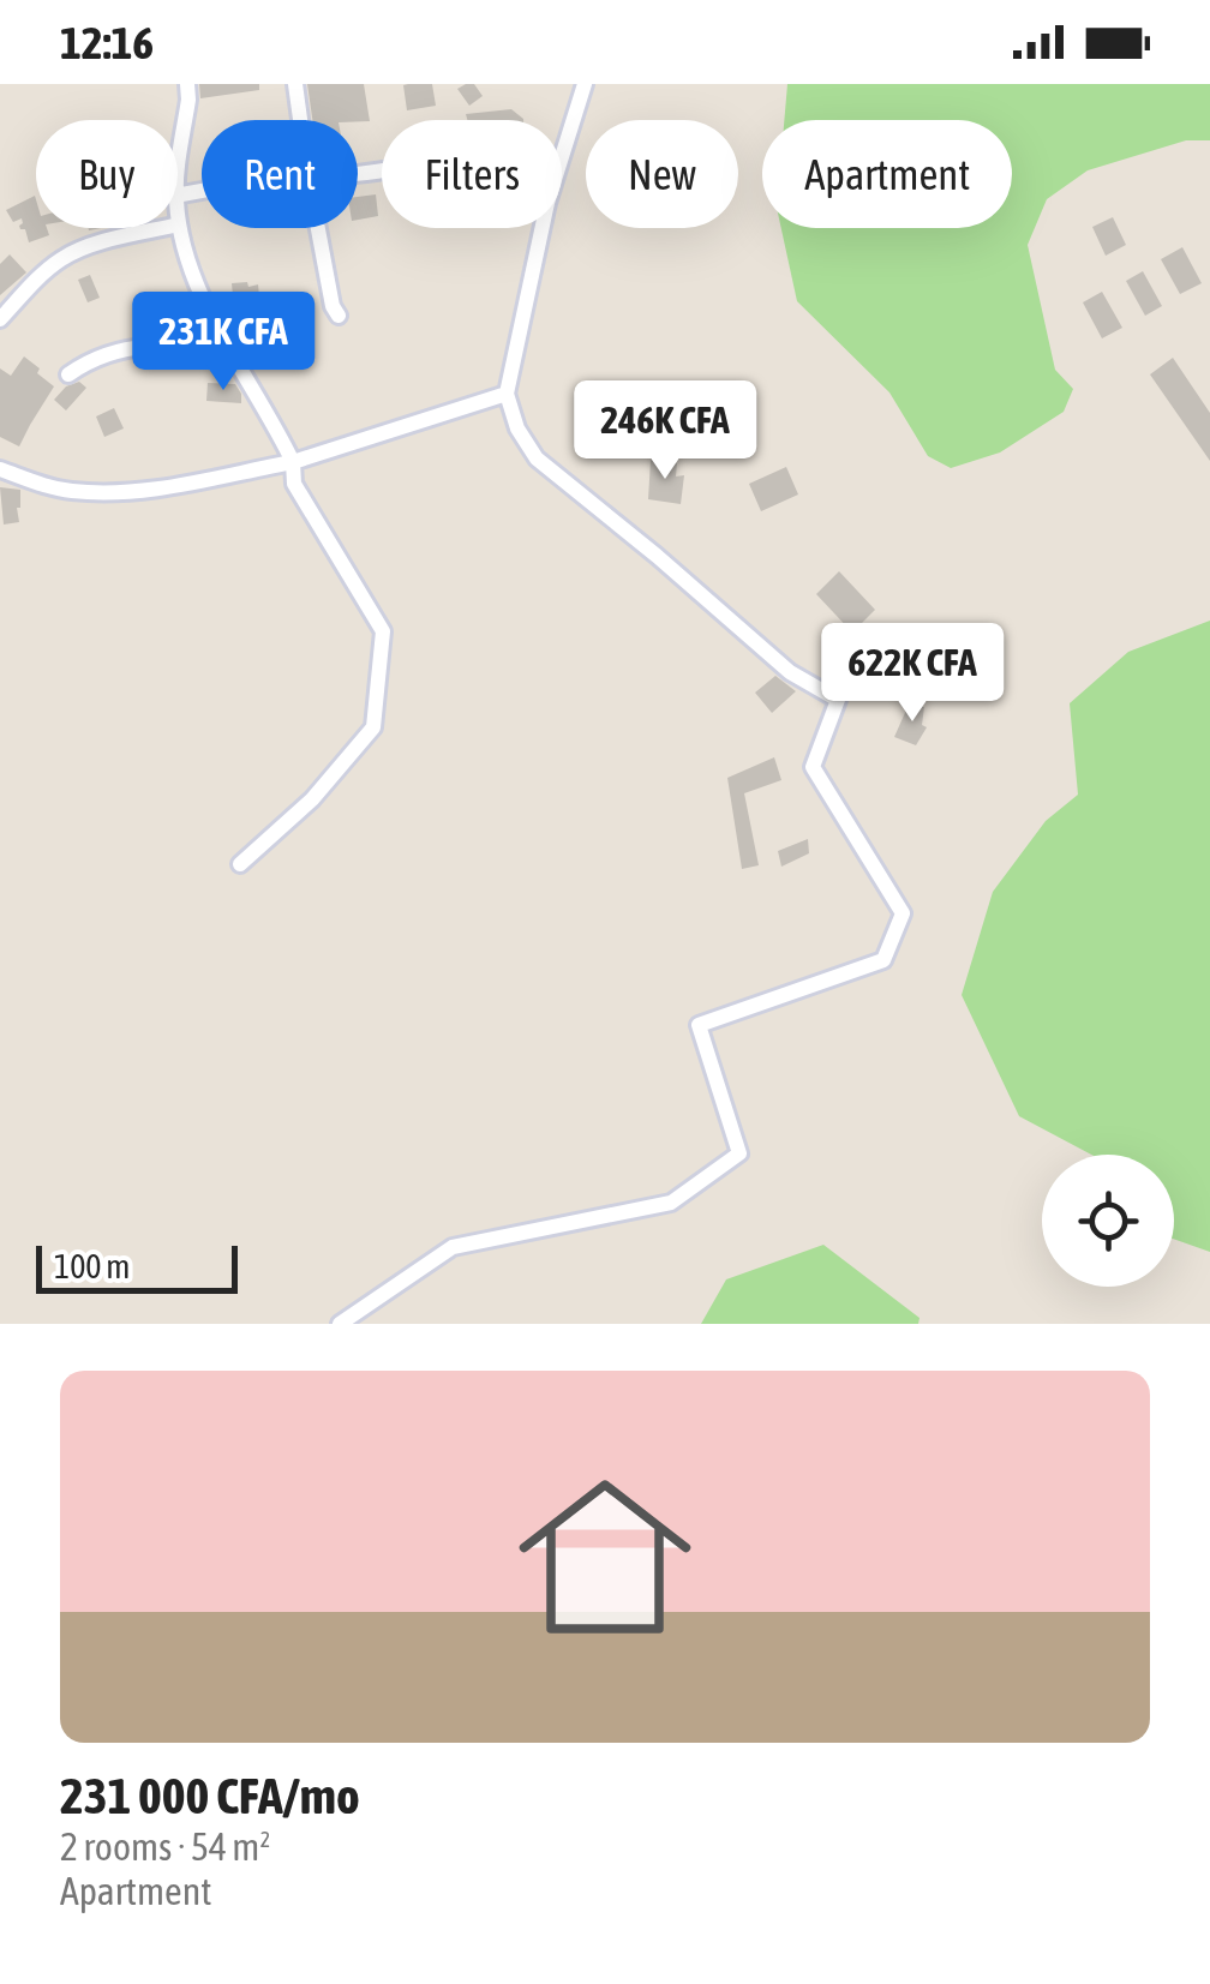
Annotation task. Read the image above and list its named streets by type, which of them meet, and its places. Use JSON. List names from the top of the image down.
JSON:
{
  "scale_bar": "100 m",
  "page": {
    "status": "12:16",
    "chip": [
      "Buy",
      "Rent",
      "Filters",
      "New",
      "Apartment"
    ],
    "price": ["231K CFA", "246K CFA", "622K CFA"],
    "scale": "100 m",
    "list": [
      {
        "name": "231 000 CFA/mo",
        "note": "2 rooms · 54 m² · Apartment"
      }
    ]
  }
}
